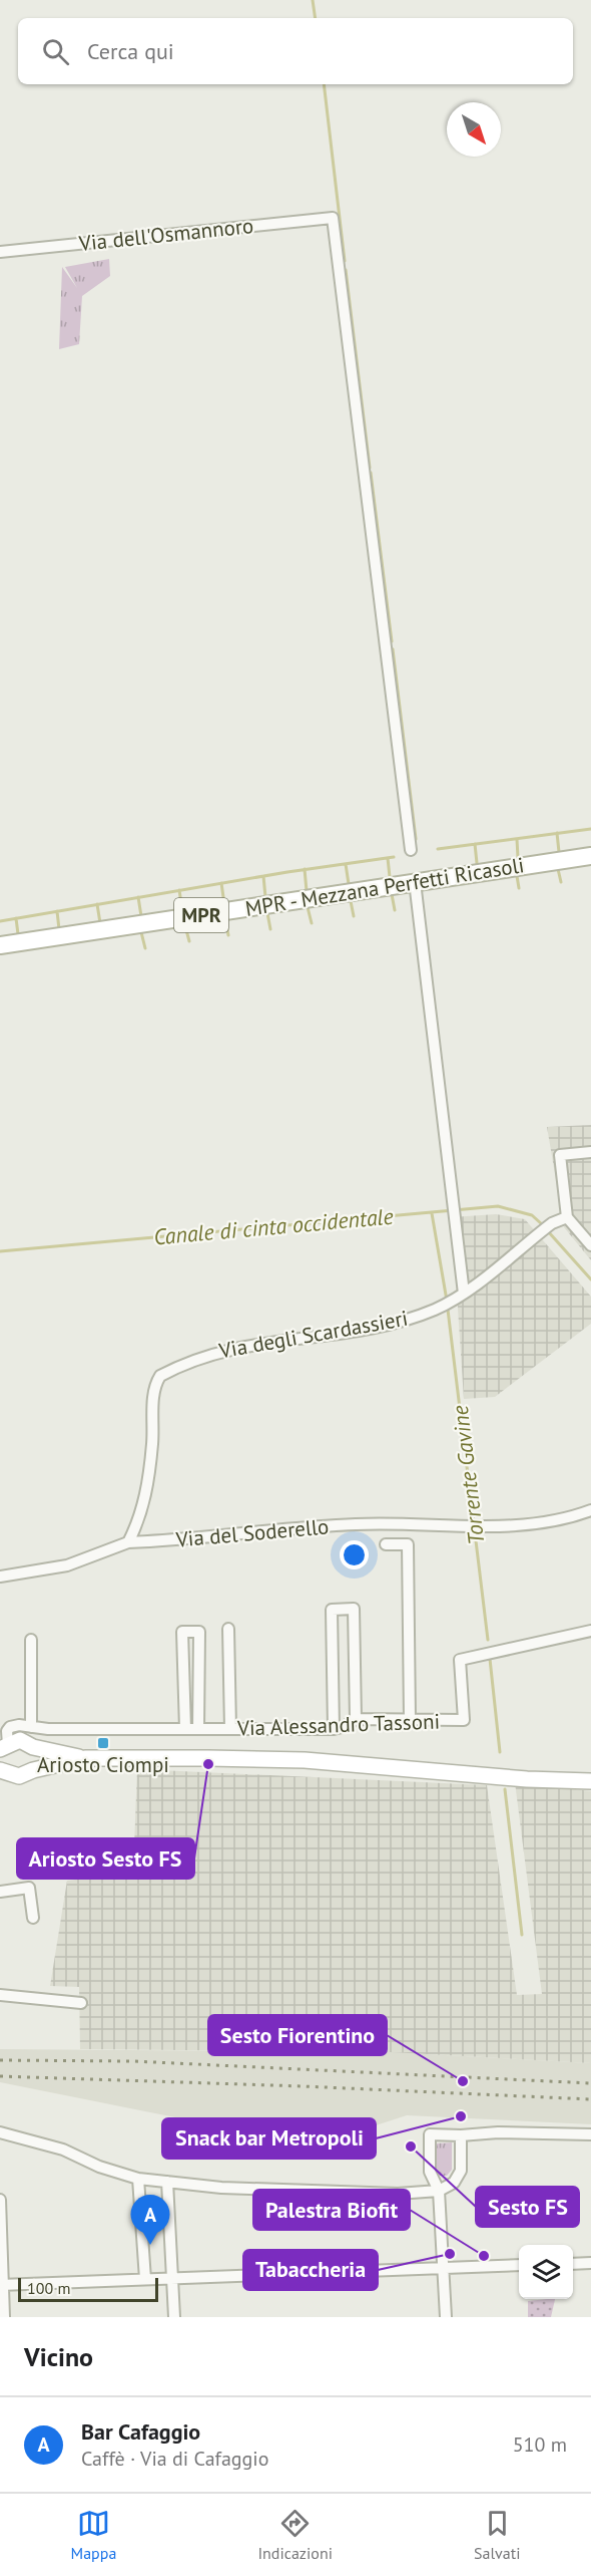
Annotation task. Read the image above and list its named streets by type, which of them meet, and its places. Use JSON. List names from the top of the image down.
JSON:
{
  "streets": {
    "main road": ["MPR - Mezzana Perfetti Ricasoli", "MPR"],
    "street": [
      "Via dell'Osmannoro",
      "Via degli Scardassieri",
      "Via del Soderello",
      "Via Alessandro Tassoni"
    ]
  },
  "crossings": [
    ["Via degli Scardassieri", "Via del Soderello"]
  ],
  "water": ["Canale di cinta occidentale", "Torrente Gavine"],
  "places": {
    "transit": ["Ariosto Ciompi"],
    "other": [
      "Ariosto Sesto FS",
      "Sesto Fiorentino",
      "Snack bar Metropoli",
      "Sesto FS",
      "Tabaccheria",
      "Palestra Biofit"
    ]
  },
  "scale_bar": "100 m",
  "north": "bottom right",
  "page": {
    "search": "Cerca qui",
    "pins": "A",
    "scale": "100 m",
    "heading": "Vicino",
    "list": [
      {
        "mark": "A",
        "name": "Bar Cafaggio",
        "note": "Caffè · Via di Cafaggio",
        "value": "510 m"
      }
    ],
    "nav": ["Mappa", "Indicazioni", "Salvati"]
  }
}
